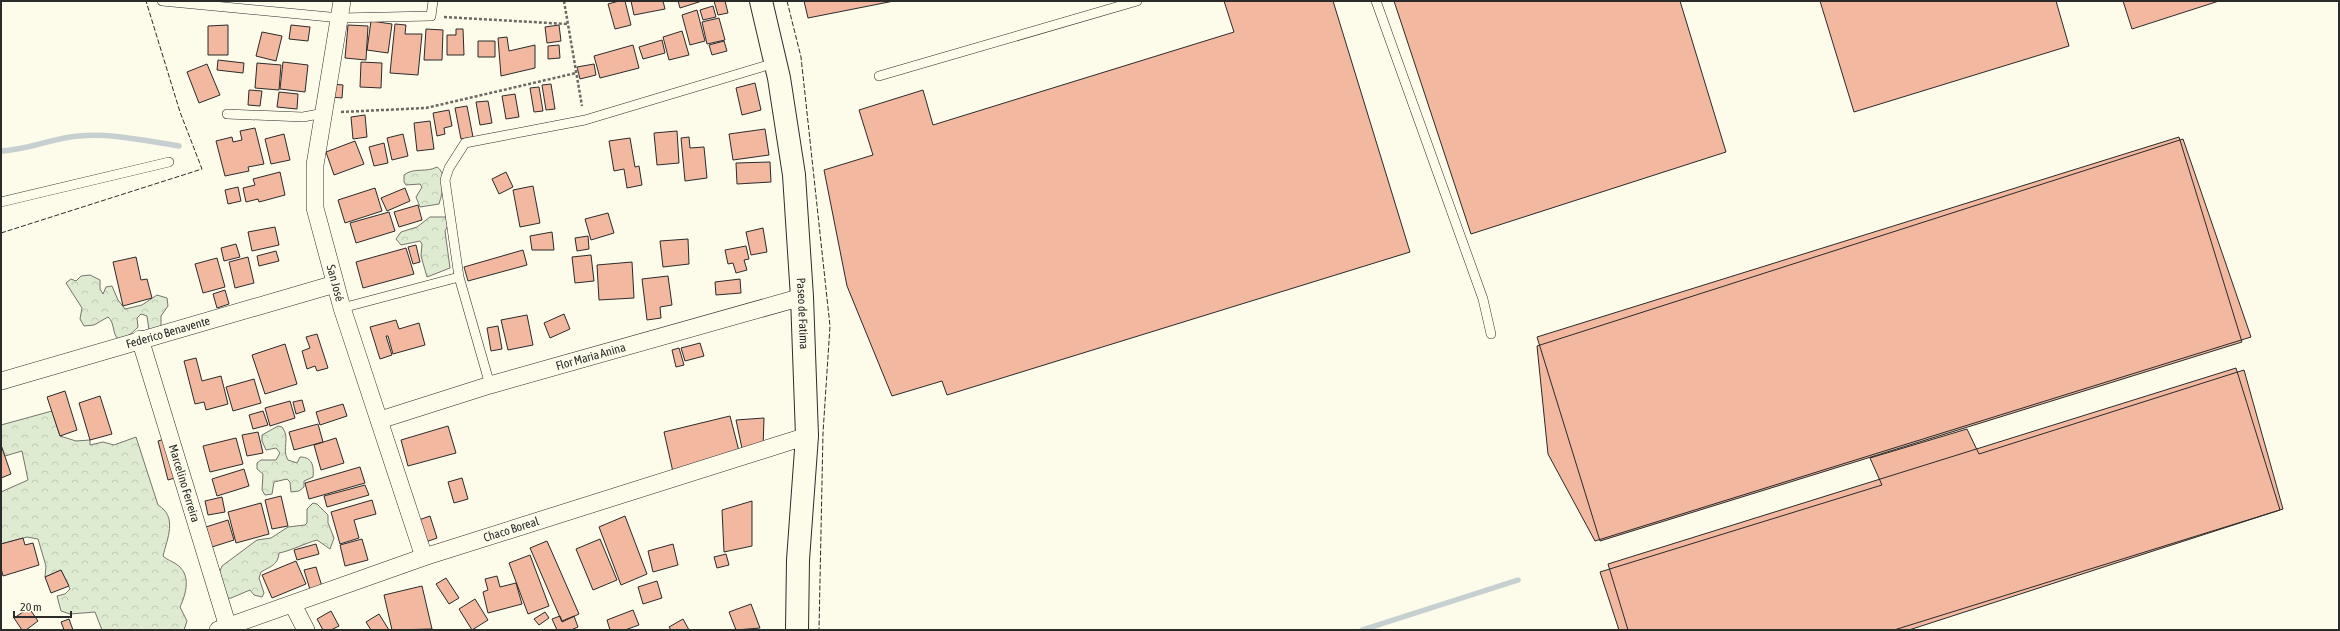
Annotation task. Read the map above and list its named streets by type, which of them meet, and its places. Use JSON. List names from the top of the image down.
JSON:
{
  "streets": {
    "street": [
      "San José",
      "Paseo de Fatima",
      "Federico Benavente",
      "Flor Maria Anina",
      "Marcelino Ferreira",
      "Chaco Boreal"
    ]
  },
  "crossings": [
    ["San José", "Federico Benavente"],
    ["San José", "Flor Maria Anina"],
    ["San José", "Chaco Boreal"],
    ["Paseo de Fatima", "Flor Maria Anina"],
    ["Paseo de Fatima", "Chaco Boreal"],
    ["Federico Benavente", "Marcelino Ferreira"],
    ["Marcelino Ferreira", "Chaco Boreal"]
  ],
  "scale_bar": "20 m"
}
